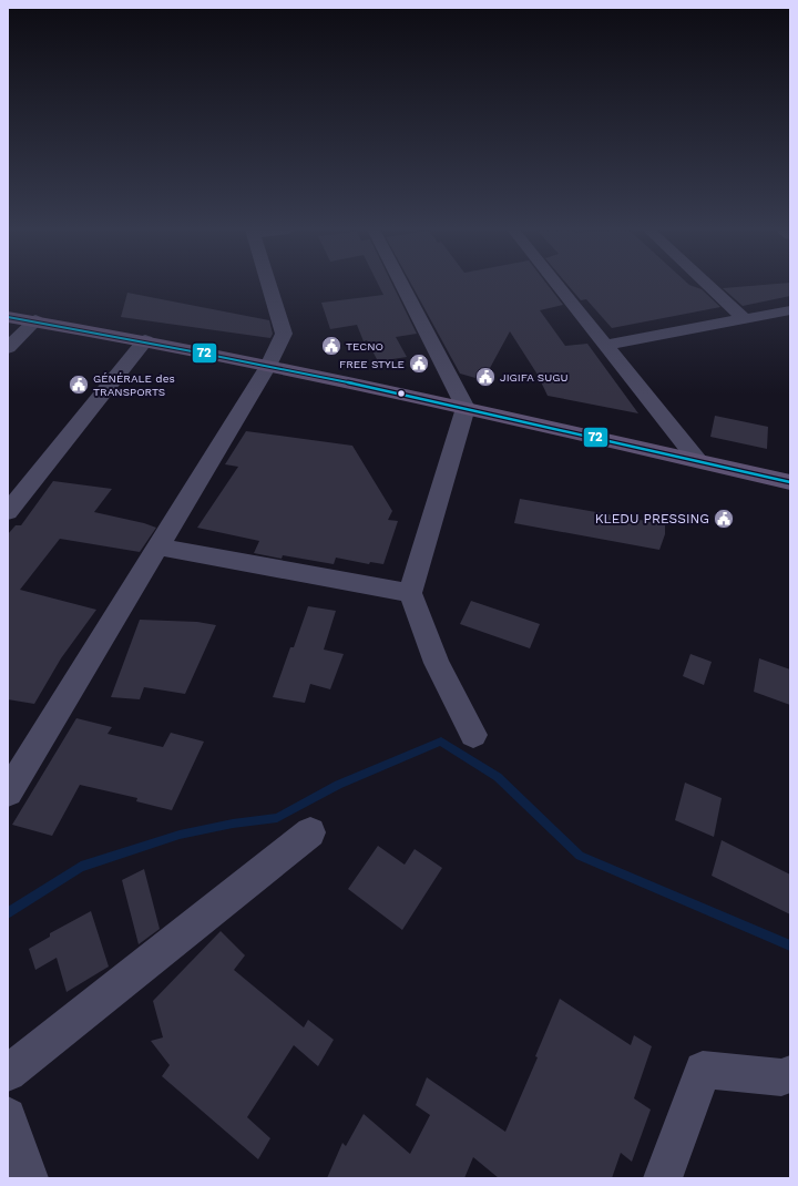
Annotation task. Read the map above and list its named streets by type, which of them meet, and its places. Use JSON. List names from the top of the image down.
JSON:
{
  "places": {
    "public building": [
      "TECNO",
      "FREE STYLE",
      "JIGIFA SUGU",
      "GÉNÉRALE des TRANSPORTS",
      "KLEDU PRESSING"
    ]
  },
  "lines": ["transit line 72"]
}
